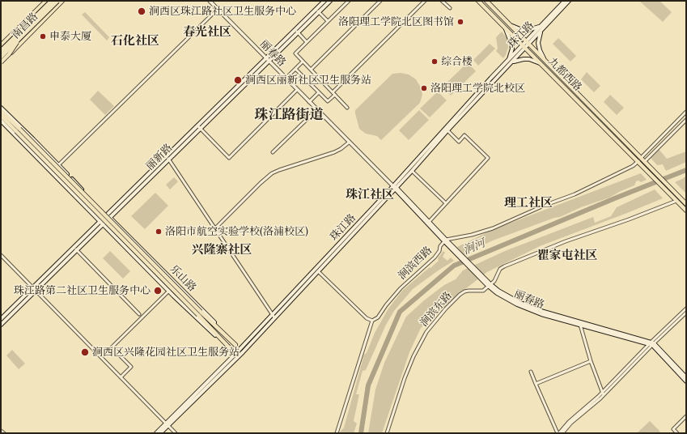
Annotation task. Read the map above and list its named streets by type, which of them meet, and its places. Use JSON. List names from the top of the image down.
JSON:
{
  "streets": {
    "highway": ["南昌路"],
    "main road": [
      "珠江路",
      "丽春路",
      "九都西路",
      "丽新路",
      "乐山路"
    ],
    "street": ["涧滨西路", "涧滨东路"]
  },
  "crossings": [
    ["珠江路", "丽春路"],
    ["珠江路", "九都西路"],
    ["珠江路", "乐山路"],
    ["丽春路", "丽新路"],
    ["丽春路", "涧滨西路"],
    ["丽春路", "涧滨东路"],
    ["丽新路", "乐山路"]
  ],
  "districts": [
    "春光社区",
    "石化社区",
    "珠江路街道",
    "珠江社区",
    "理工社区",
    "兴隆寨社区",
    "瞿家屯社区"
  ],
  "water": ["涧河"],
  "places": [
    "涧西区珠江路社区卫生服务中心",
    "洛阳理工学院北区图书馆",
    "申泰大厦",
    "综合楼",
    "涧西区丽新社区卫生服务站",
    "洛阳理工学院北校区",
    "洛阳市航空实验学校(洛浦校区)",
    "珠江路第二社区卫生服务中心",
    "涧西区兴隆花园社区卫生服务站"
  ]
}
